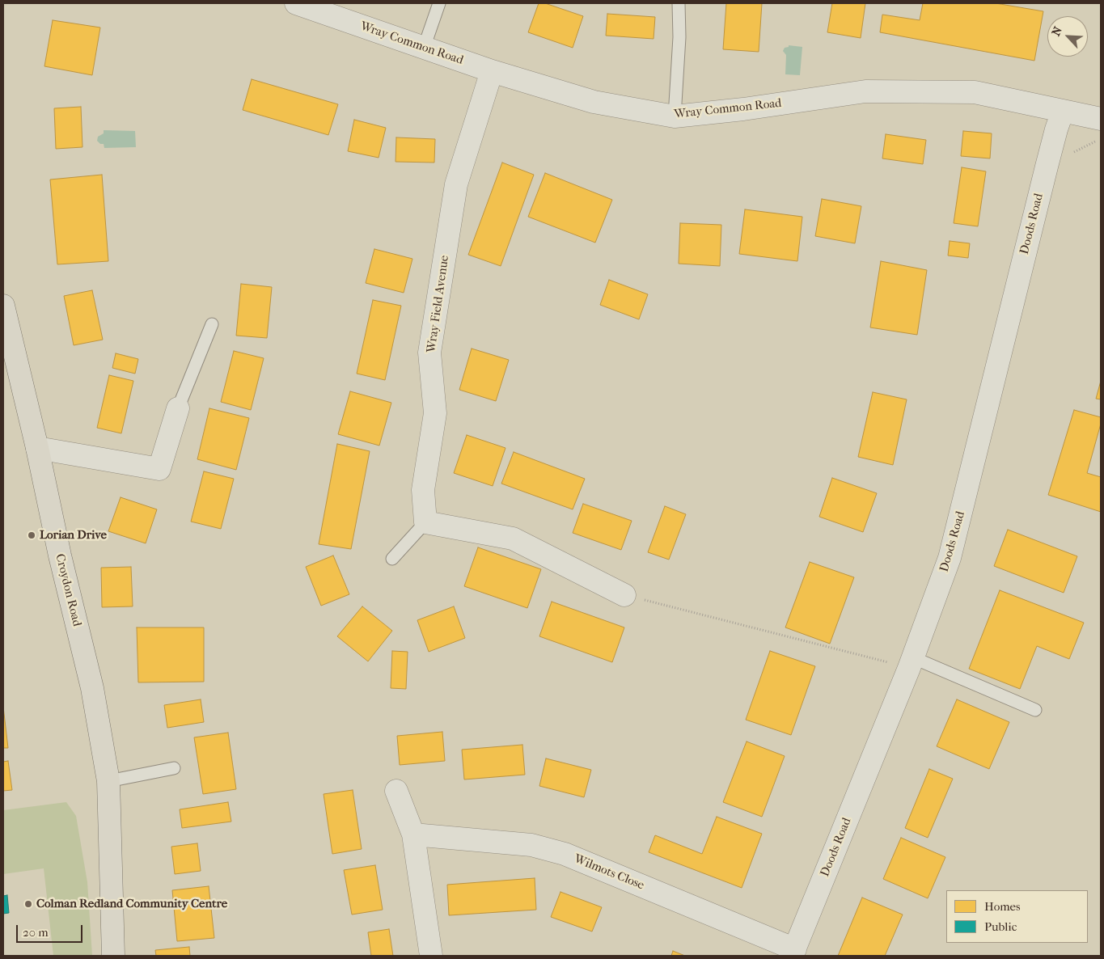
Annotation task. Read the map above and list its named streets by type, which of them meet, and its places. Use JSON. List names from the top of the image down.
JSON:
{
  "streets": {
    "main road": ["Croydon Road"],
    "street": [
      "Wray Common Road",
      "Doods Road",
      "Wray Field Avenue",
      "Wilmots Close"
    ]
  },
  "crossings": [
    ["Wray Common Road", "Doods Road"],
    ["Wray Common Road", "Wray Field Avenue"],
    ["Doods Road", "Wilmots Close"]
  ],
  "places": ["Lorian Drive", "Colman Redland Community Centre"],
  "legend": ["Homes", "Public"],
  "scale_bar": "20 m",
  "north": "top left"
}
